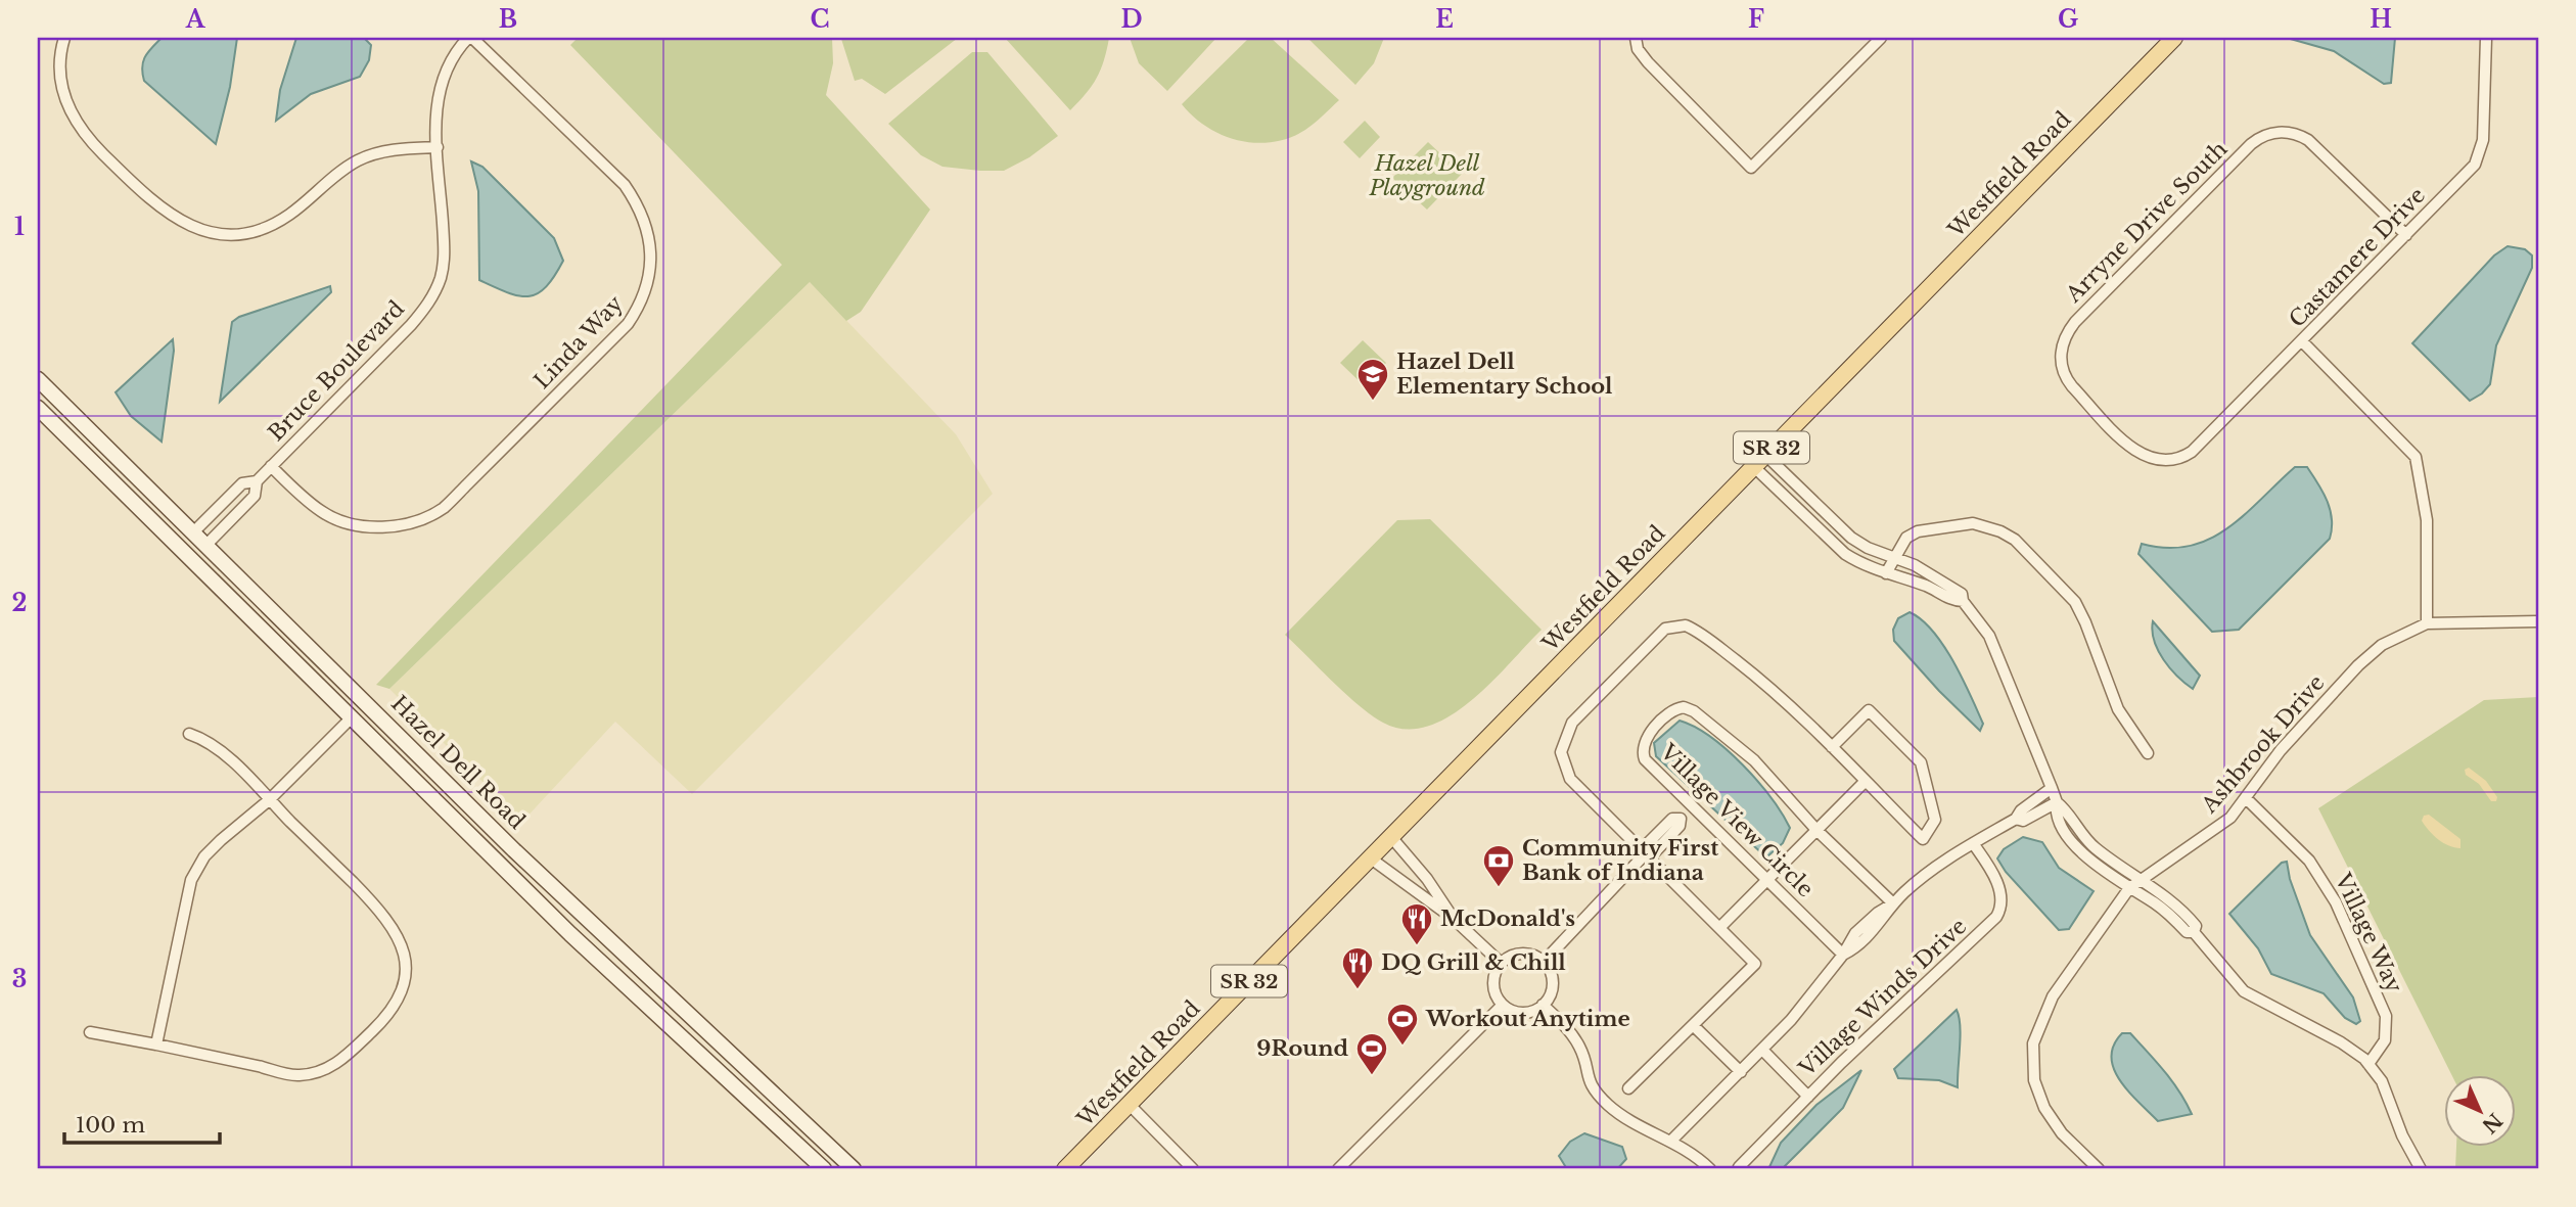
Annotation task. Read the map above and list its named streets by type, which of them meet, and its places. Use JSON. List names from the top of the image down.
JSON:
{
  "streets": {
    "main road": ["Westfield Road", "SR 32", "Hazel Dell Road"],
    "street": [
      "Arryne Drive South",
      "Castamere Drive",
      "Linda Way",
      "Bruce Boulevard",
      "Ashbrook Drive",
      "Village View Circle",
      "Village Way",
      "Village Winds Drive"
    ]
  },
  "crossings": [
    ["Arryne Drive South", "Castamere Drive"],
    ["Linda Way", "Bruce Boulevard"],
    ["Bruce Boulevard", "Hazel Dell Road"],
    ["Ashbrook Drive", "Village Way"]
  ],
  "parks": ["Hazel Dell Playground"],
  "places": {
    "school or university": ["Hazel Dell Elementary School"],
    "bank": ["Community First Bank of Indiana"],
    "restaurant": ["McDonald's", "DQ Grill & Chill"],
    "sports": ["Workout Anytime", "9Round"]
  },
  "scale_bar": "100 m",
  "north": "bottom right",
  "grid": {
    "columns": [
      "A",
      "B",
      "C",
      "D",
      "E",
      "F",
      "G",
      "H"
    ],
    "rows": ["1", "2", "3"]
  }
}
